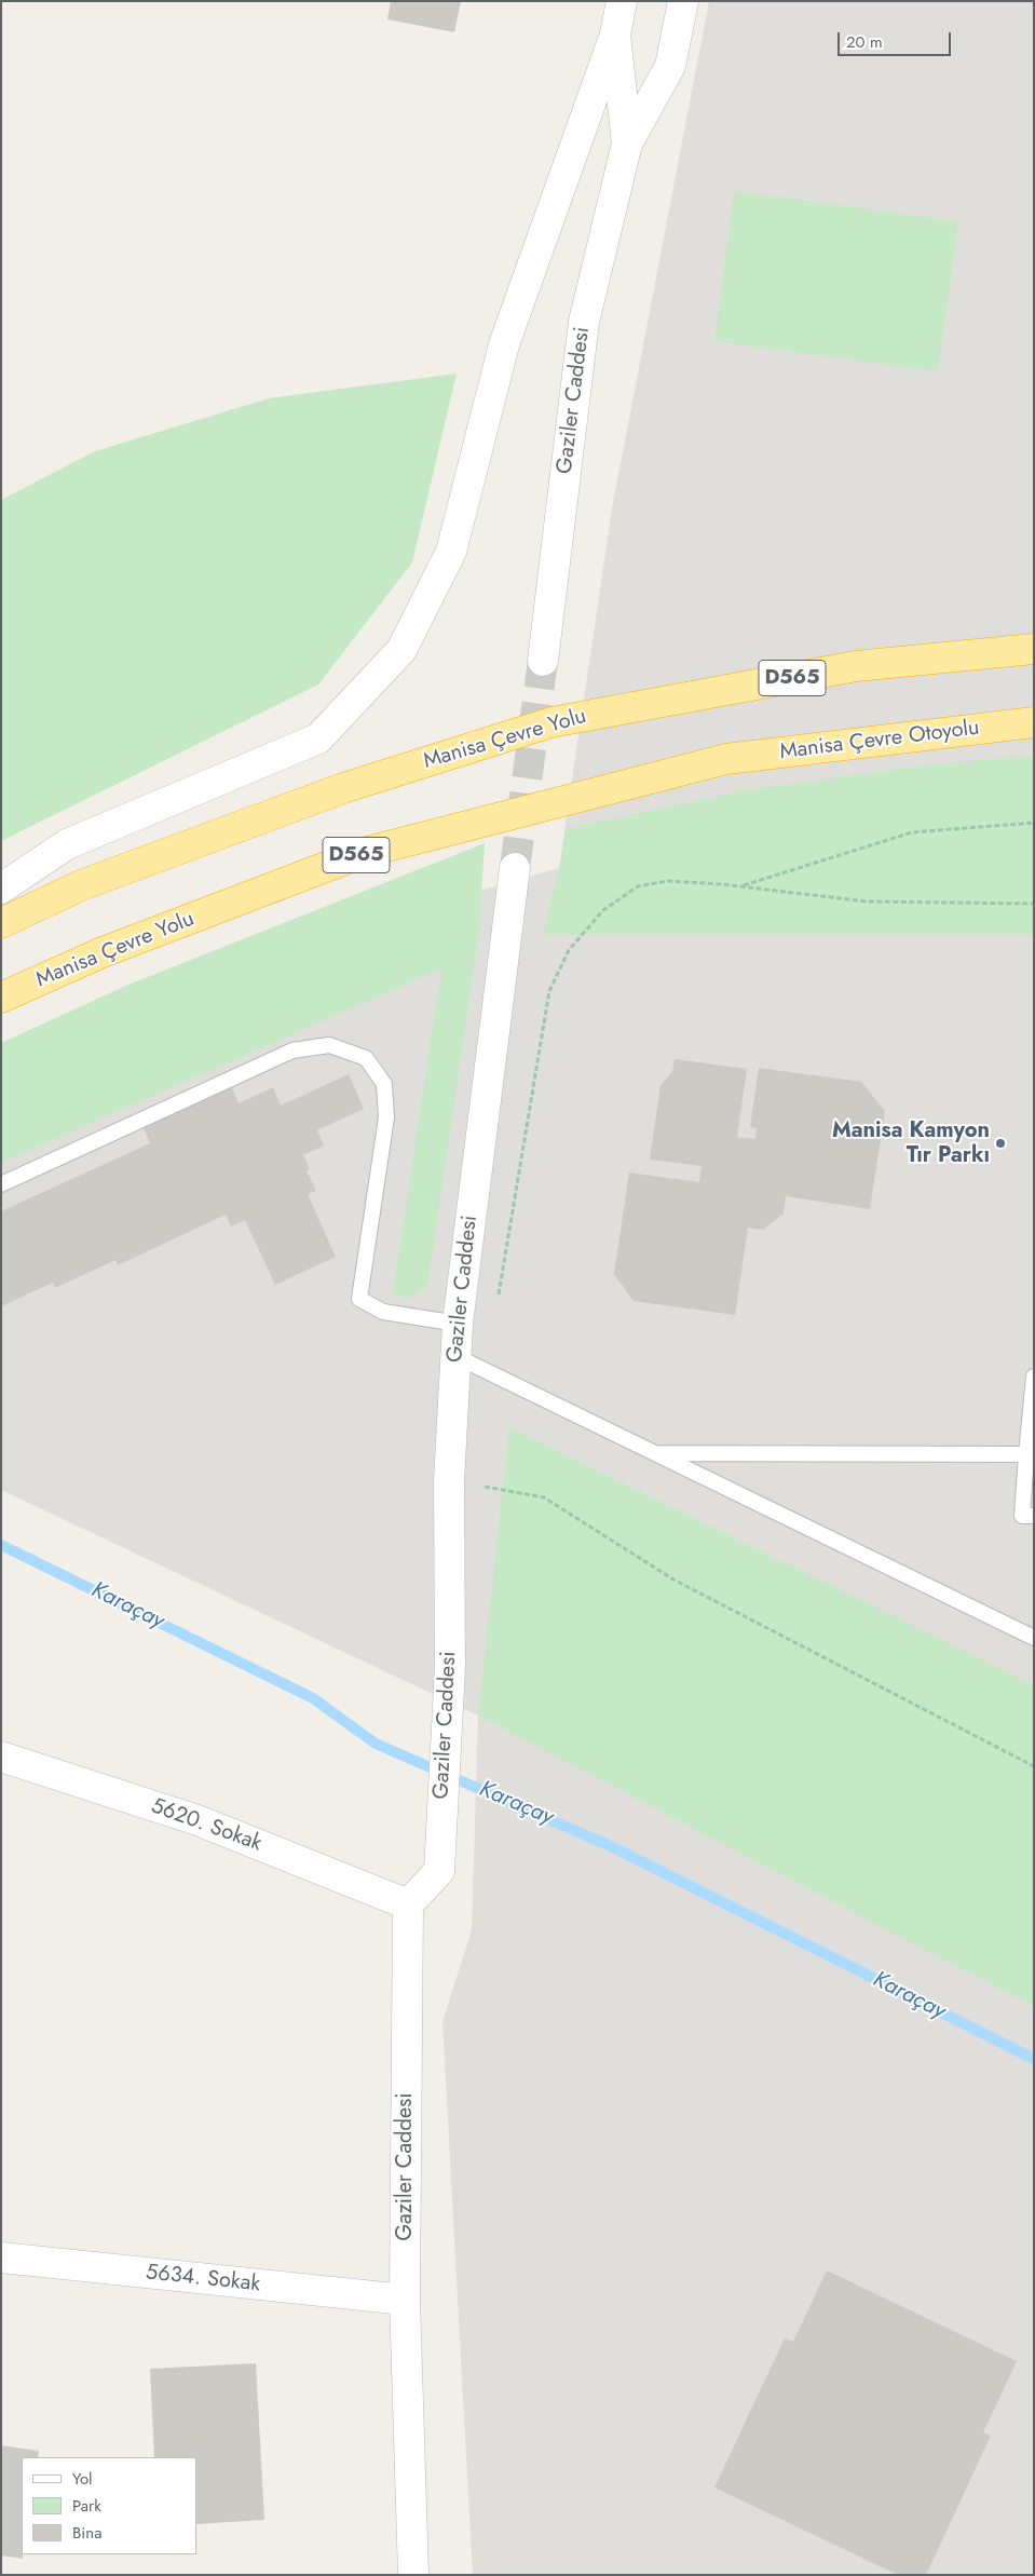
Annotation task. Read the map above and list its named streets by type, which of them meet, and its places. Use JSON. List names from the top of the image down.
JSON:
{
  "streets": {
    "highway": ["D565", "Manisa Çevre Yolu", "Manisa Çevre Otoyolu"],
    "street": ["Gaziler Caddesi", "5620. Sokak", "5634. Sokak"]
  },
  "crossings": [
    ["Gaziler Caddesi", "5620. Sokak"],
    ["Gaziler Caddesi", "5634. Sokak"],
    ["Manisa Çevre Yolu", "Manisa Çevre Otoyolu"]
  ],
  "water": ["Karaçay"],
  "places": ["Manisa Kamyon Tır Parkı"],
  "legend": ["Yol", "Park", "Bina"],
  "scale_bar": "20 m"
}
